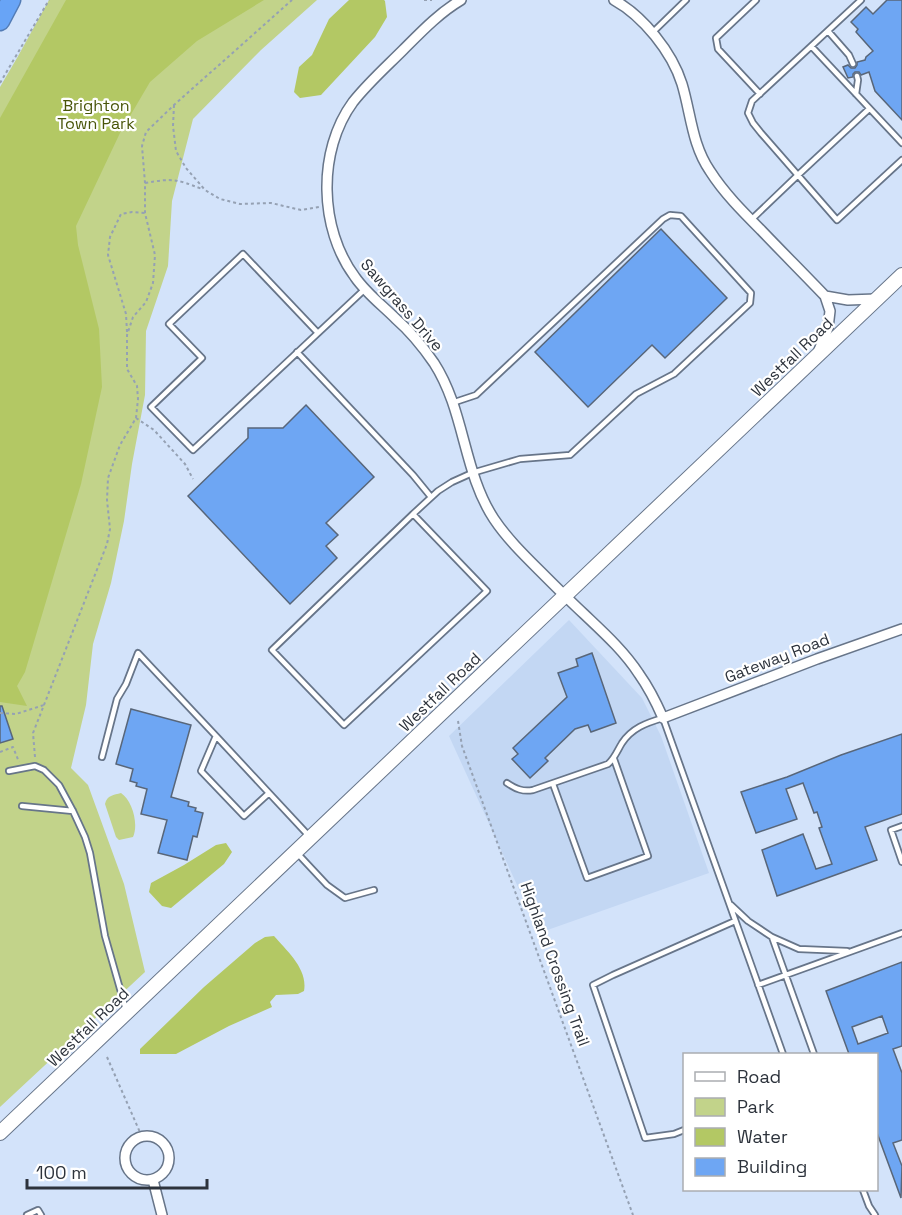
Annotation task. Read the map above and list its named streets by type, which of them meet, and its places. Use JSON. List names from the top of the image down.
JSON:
{
  "streets": {
    "street": ["Sawgrass Drive", "Westfall Road", "Gateway Road"],
    "path": ["Highland Crossing Trail"]
  },
  "crossings": [
    ["Sawgrass Drive", "Westfall Road"],
    ["Sawgrass Drive", "Gateway Road"]
  ],
  "parks": ["Brighton Town Park"],
  "legend": [
    "Road",
    "Park",
    "Water",
    "Building"
  ],
  "scale_bar": "100 m"
}
